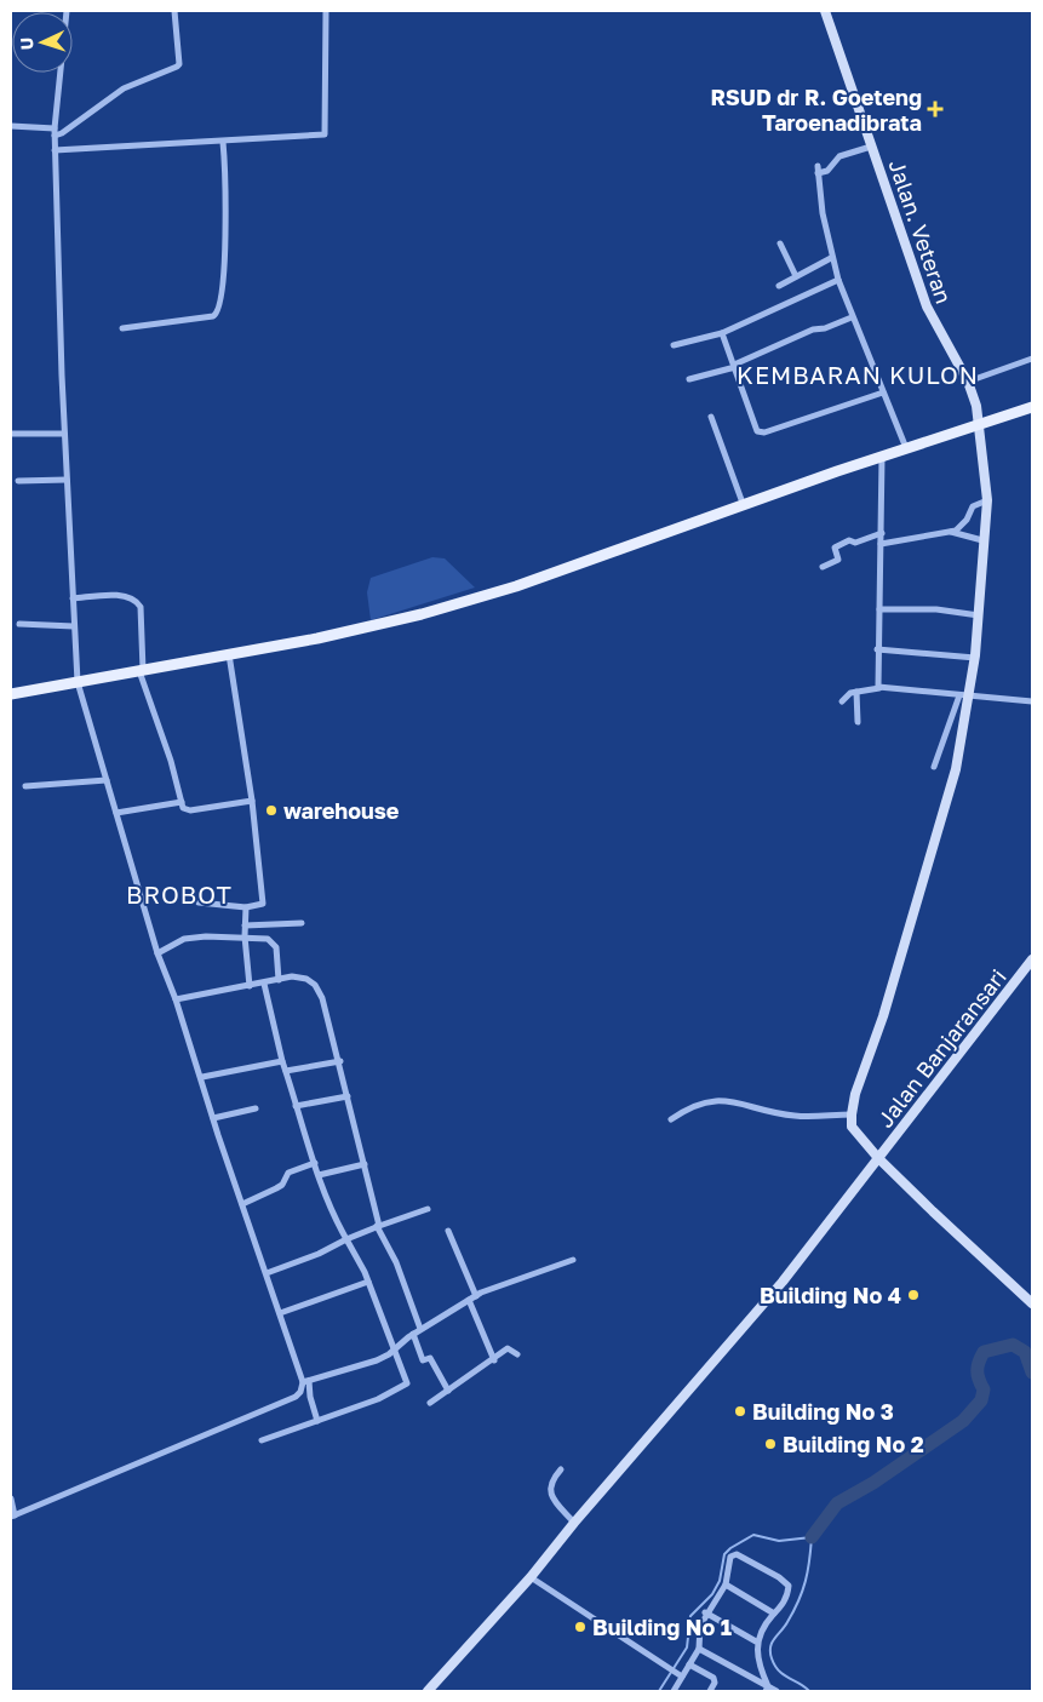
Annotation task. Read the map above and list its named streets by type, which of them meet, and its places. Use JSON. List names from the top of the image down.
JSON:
{
  "streets": {
    "street": ["Jalan. Veteran", "Jalan Banjaransari"]
  },
  "districts": ["KEMBARAN KULON", "BROBOT"],
  "places": {
    "health": ["RSUD dr R. Goeteng Taroenadibrata"],
    "other": [
      "warehouse",
      "Building No 4",
      "Building No 3",
      "Building No 2",
      "Building No 1"
    ]
  },
  "north": "left"
}
